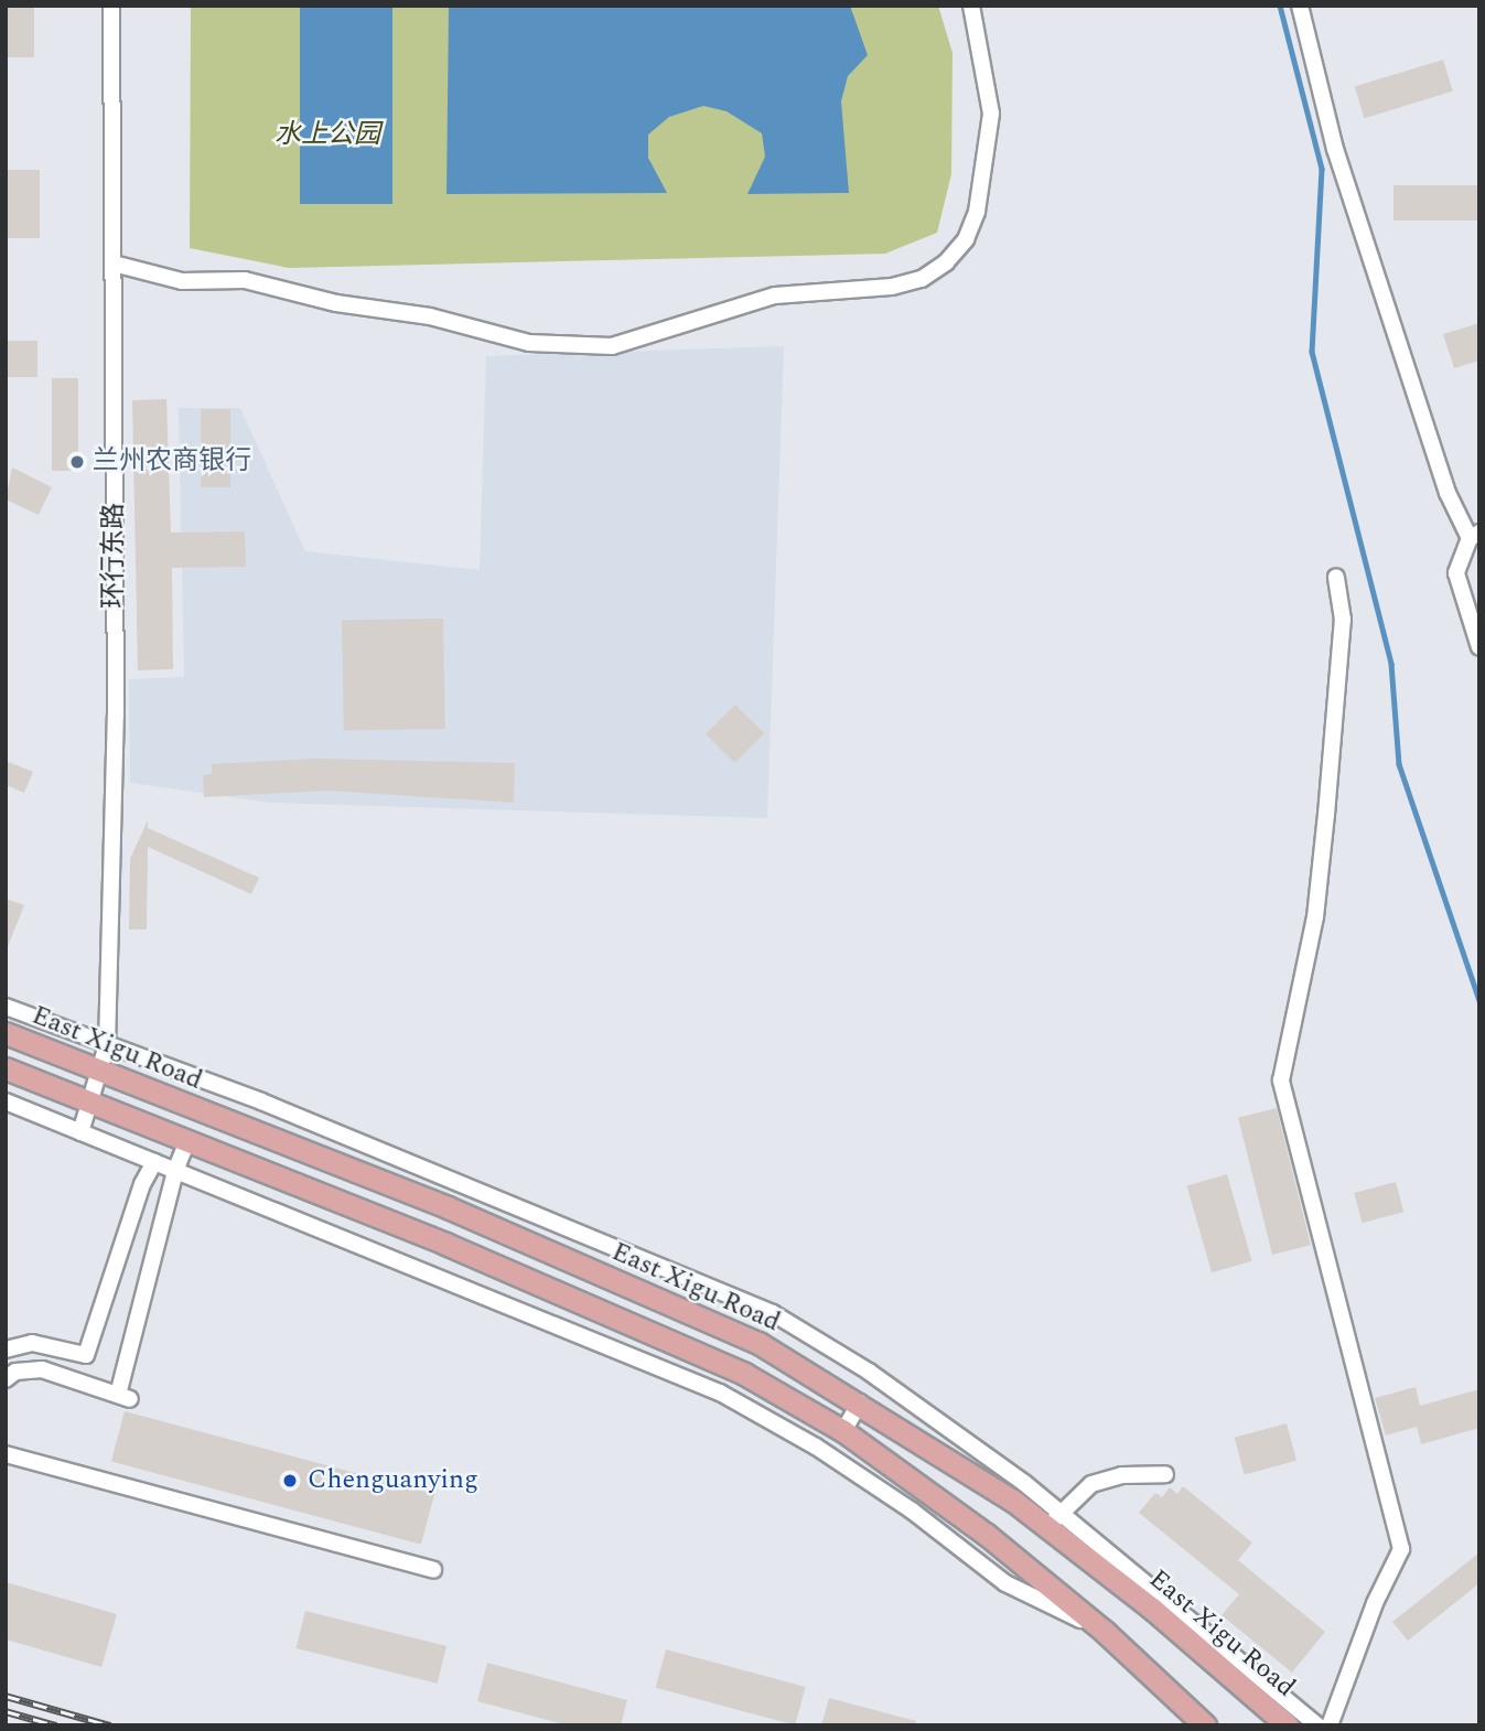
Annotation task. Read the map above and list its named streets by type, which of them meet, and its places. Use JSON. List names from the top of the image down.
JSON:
{
  "streets": {
    "main road": ["East Xigu Road"],
    "street": ["环行东路"]
  },
  "crossings": [
    ["环行东路", "East Xigu Road"]
  ],
  "parks": ["水上公园"],
  "places": ["兰州农商银行", "Chenguanying"]
}
